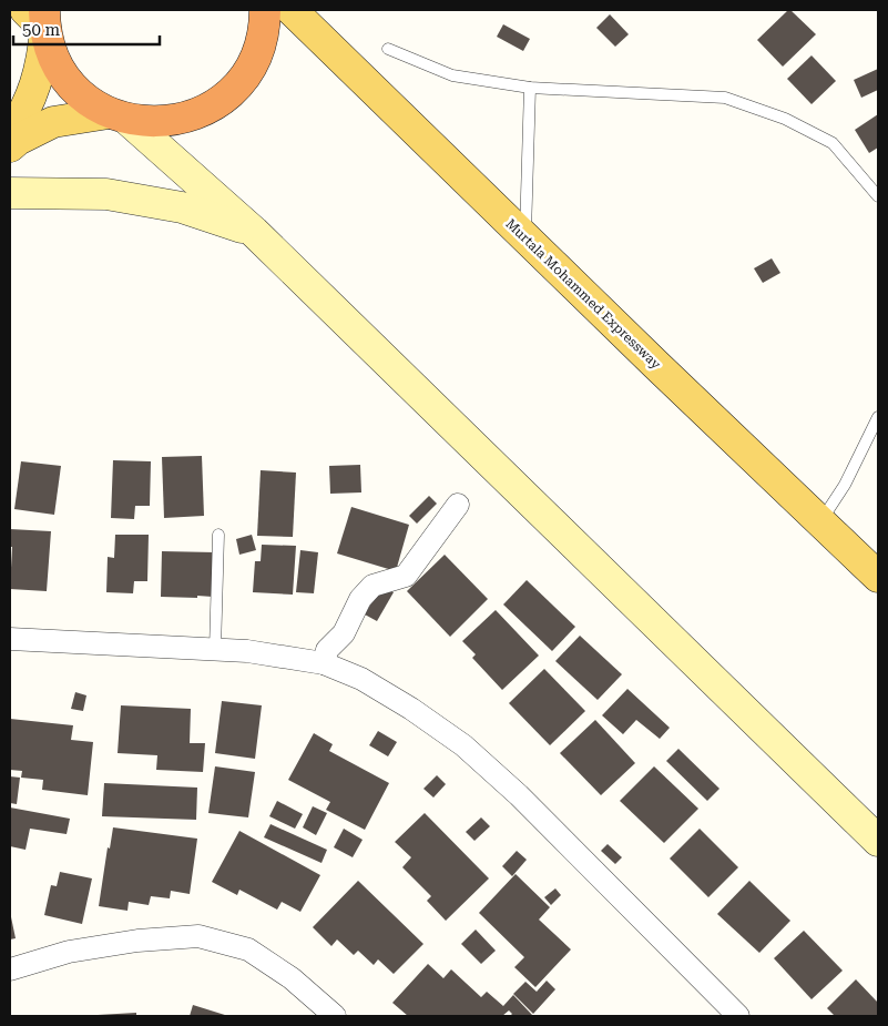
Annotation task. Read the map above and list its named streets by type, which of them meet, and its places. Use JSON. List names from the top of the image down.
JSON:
{
  "streets": {
    "main road": ["Murtala Mohammed Expressway"]
  },
  "scale_bar": "50 m"
}
